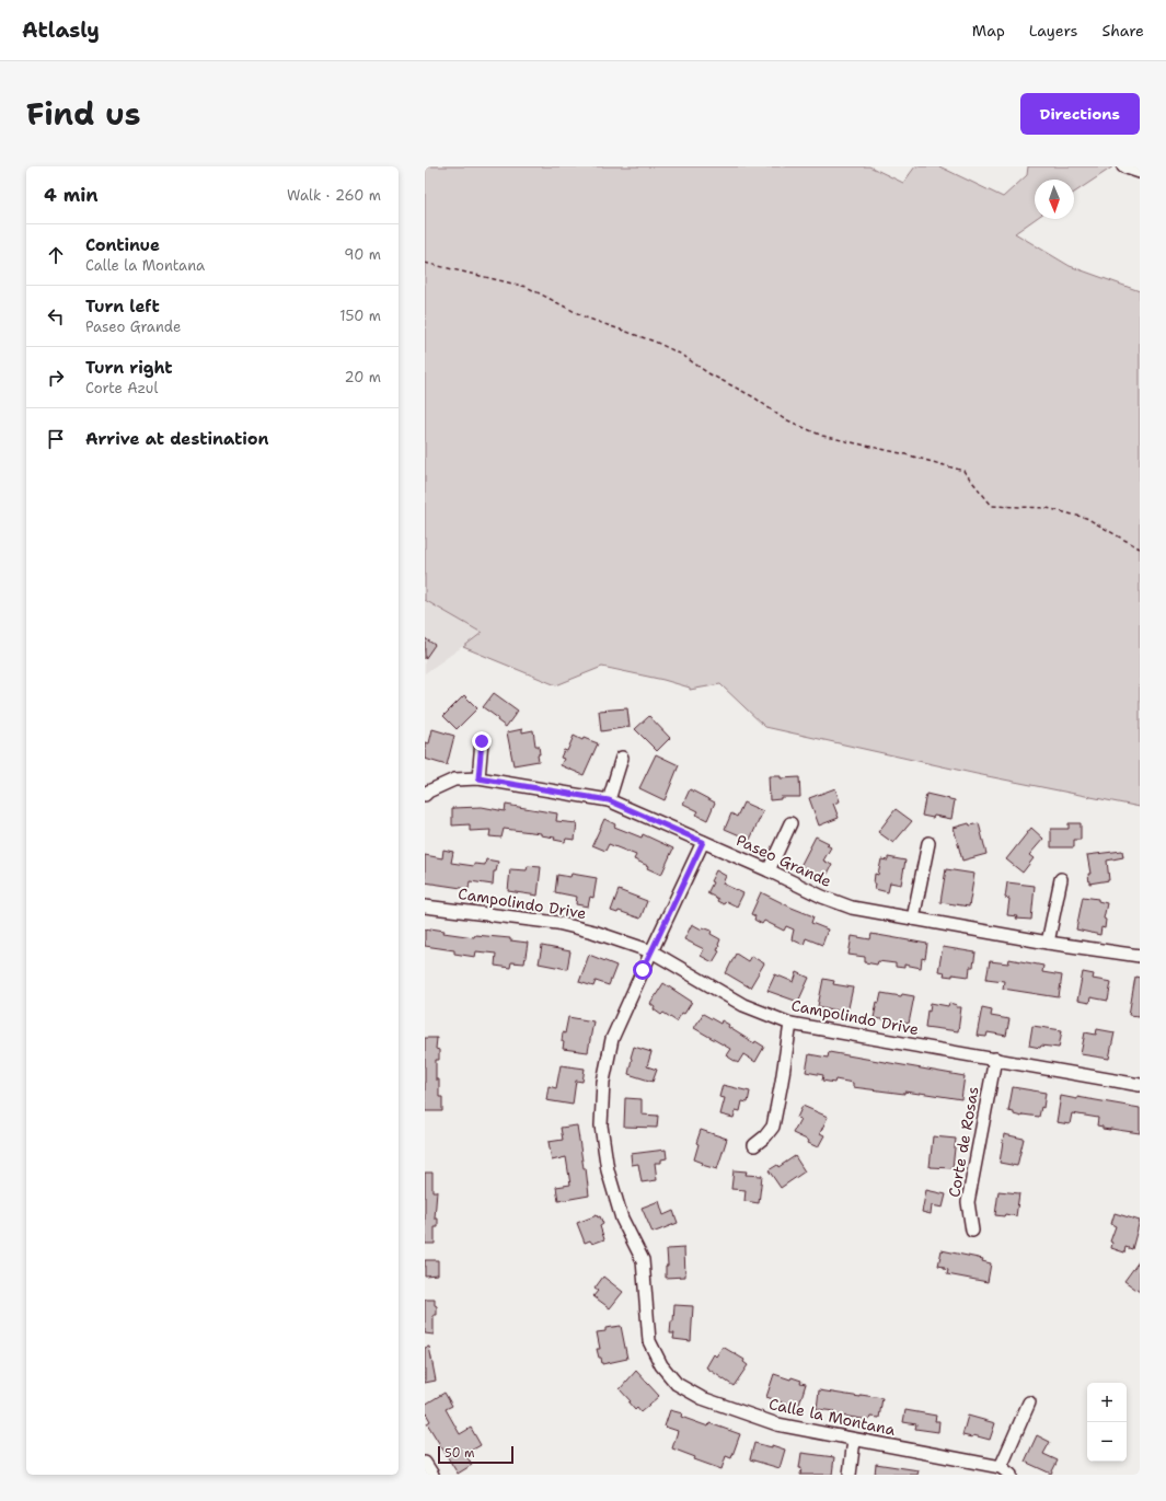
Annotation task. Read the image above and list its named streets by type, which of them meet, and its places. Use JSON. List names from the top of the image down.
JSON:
{
  "streets": {
    "street": [
      "Paseo Grande",
      "Campolindo Drive",
      "Corte de Rosas",
      "Calle la Montana"
    ]
  },
  "crossings": [
    ["Paseo Grande", "Calle la Montana"],
    ["Campolindo Drive", "Corte de Rosas"],
    ["Campolindo Drive", "Calle la Montana"]
  ],
  "scale_bar": "50 m",
  "north": "bottom",
  "page": {
    "header": "Atlasly",
    "nav": ["Map", "Layers", "Share"],
    "title": "Find us",
    "buttons": "Directions",
    "heading": ["4 min", "Walk · 260 m"],
    "list": [
      ["Continue", "Calle la Montana", "90 m"],
      ["Turn left", "Paseo Grande", "150 m"],
      ["Turn right", "Corte Azul", "20 m"],
      "Arrive at destination"
    ],
    "map_buttons": ["+", "−"],
    "scale": "50 m"
  }
}
